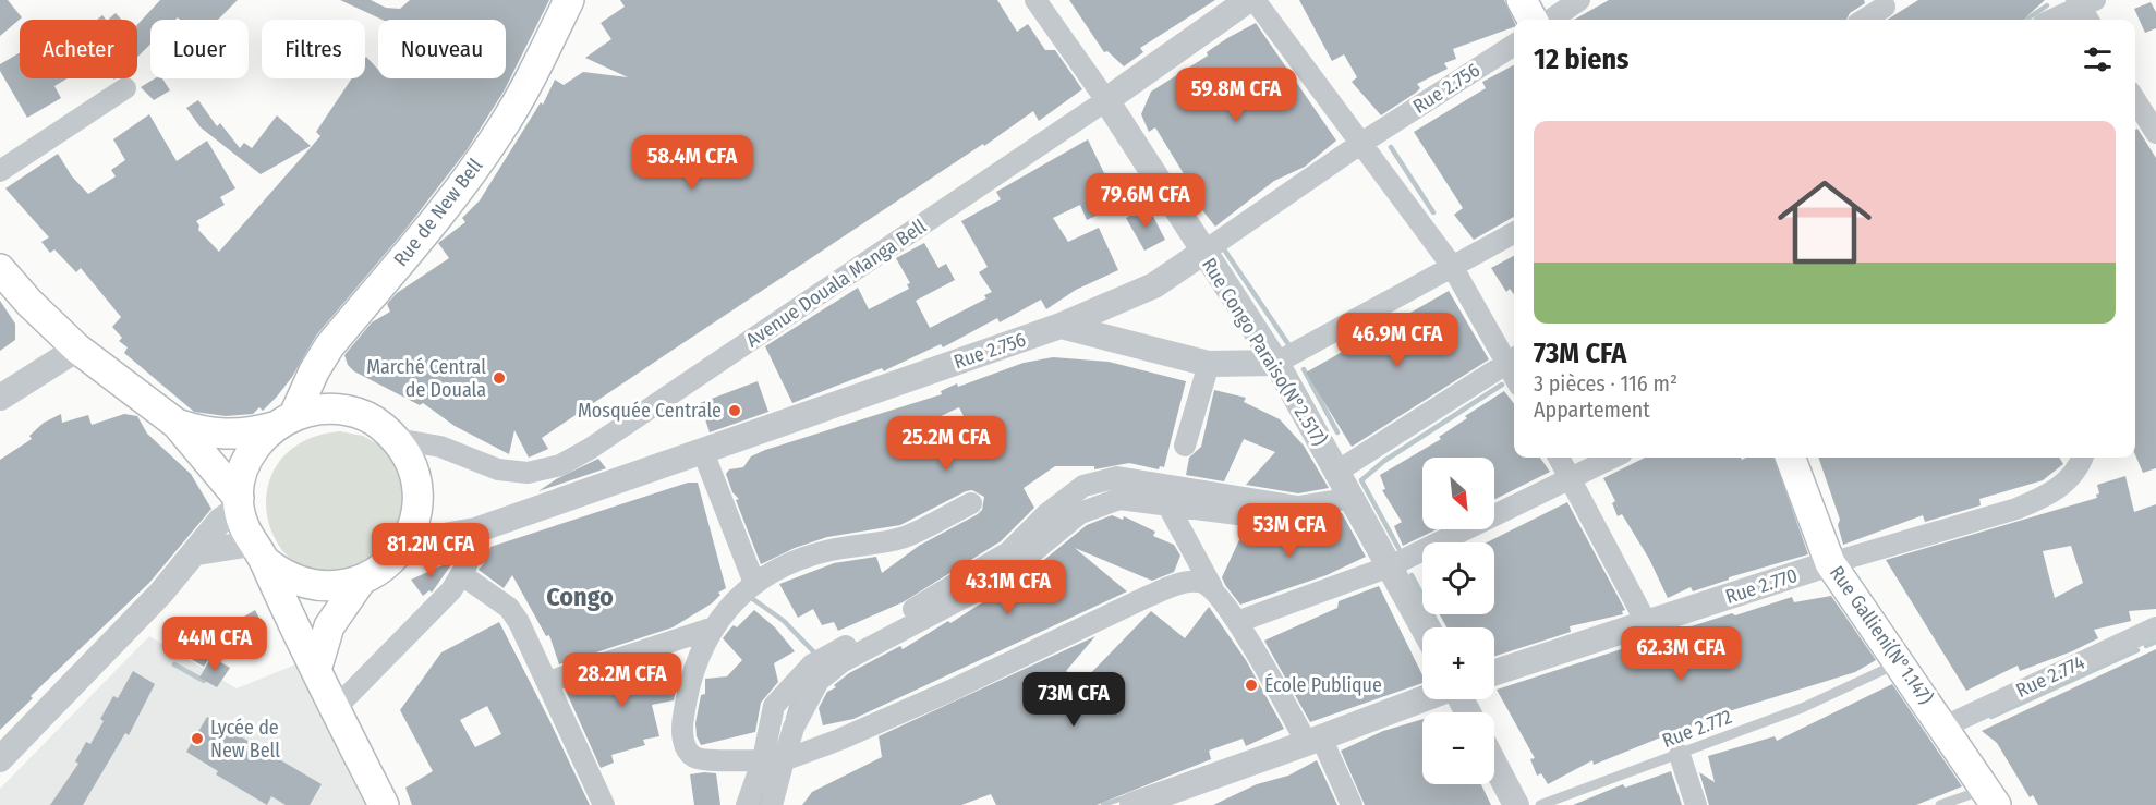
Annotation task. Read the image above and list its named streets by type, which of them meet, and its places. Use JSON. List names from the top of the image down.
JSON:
{
  "streets": {
    "main road": ["Rue de New Bell", "Rue Gallieni(N°1.147)"],
    "street": [
      "Rue 2.756",
      "Avenue Douala Manga Bell",
      "Rue Congo Paraiso(N°2.517)",
      "Rue 2.770",
      "Rue 2.774"
    ],
    "lane": ["Rue 2.772"]
  },
  "crossings": [
    ["Rue 2.756", "Rue de New Bell"],
    ["Rue 2.756", "Avenue Douala Manga Bell"],
    ["Rue 2.756", "Rue Congo Paraiso(N°2.517)"],
    ["Rue de New Bell", "Avenue Douala Manga Bell"],
    ["Avenue Douala Manga Bell", "Rue Congo Paraiso(N°2.517)"],
    ["Rue 2.770", "Rue Gallieni(N°1.147)"],
    ["Rue Gallieni(N°1.147)", "Rue 2.774"],
    ["Rue Gallieni(N°1.147)", "Rue 2.772"]
  ],
  "districts": ["Congo"],
  "places": [
    "Marché Central de Douala",
    "Mosquée Centrale",
    "École Publique",
    "Lycée de New Bell"
  ],
  "north": "bottom right",
  "page": {
    "chip": [
      "Acheter",
      "Louer",
      "Filtres",
      "Nouveau"
    ],
    "heading": "12 biens",
    "price": [
      "59.8M CFA",
      "58.4M CFA",
      "79.6M CFA",
      "46.9M CFA",
      "25.2M CFA",
      "53M CFA",
      "81.2M CFA",
      "43.1M CFA",
      "44M CFA",
      "62.3M CFA",
      "28.2M CFA",
      "73M CFA"
    ],
    "list": [
      {
        "name": "73M CFA",
        "note": "3 pièces · 116 m² · Appartement"
      }
    ],
    "map_buttons": ["+", "−"]
  }
}
